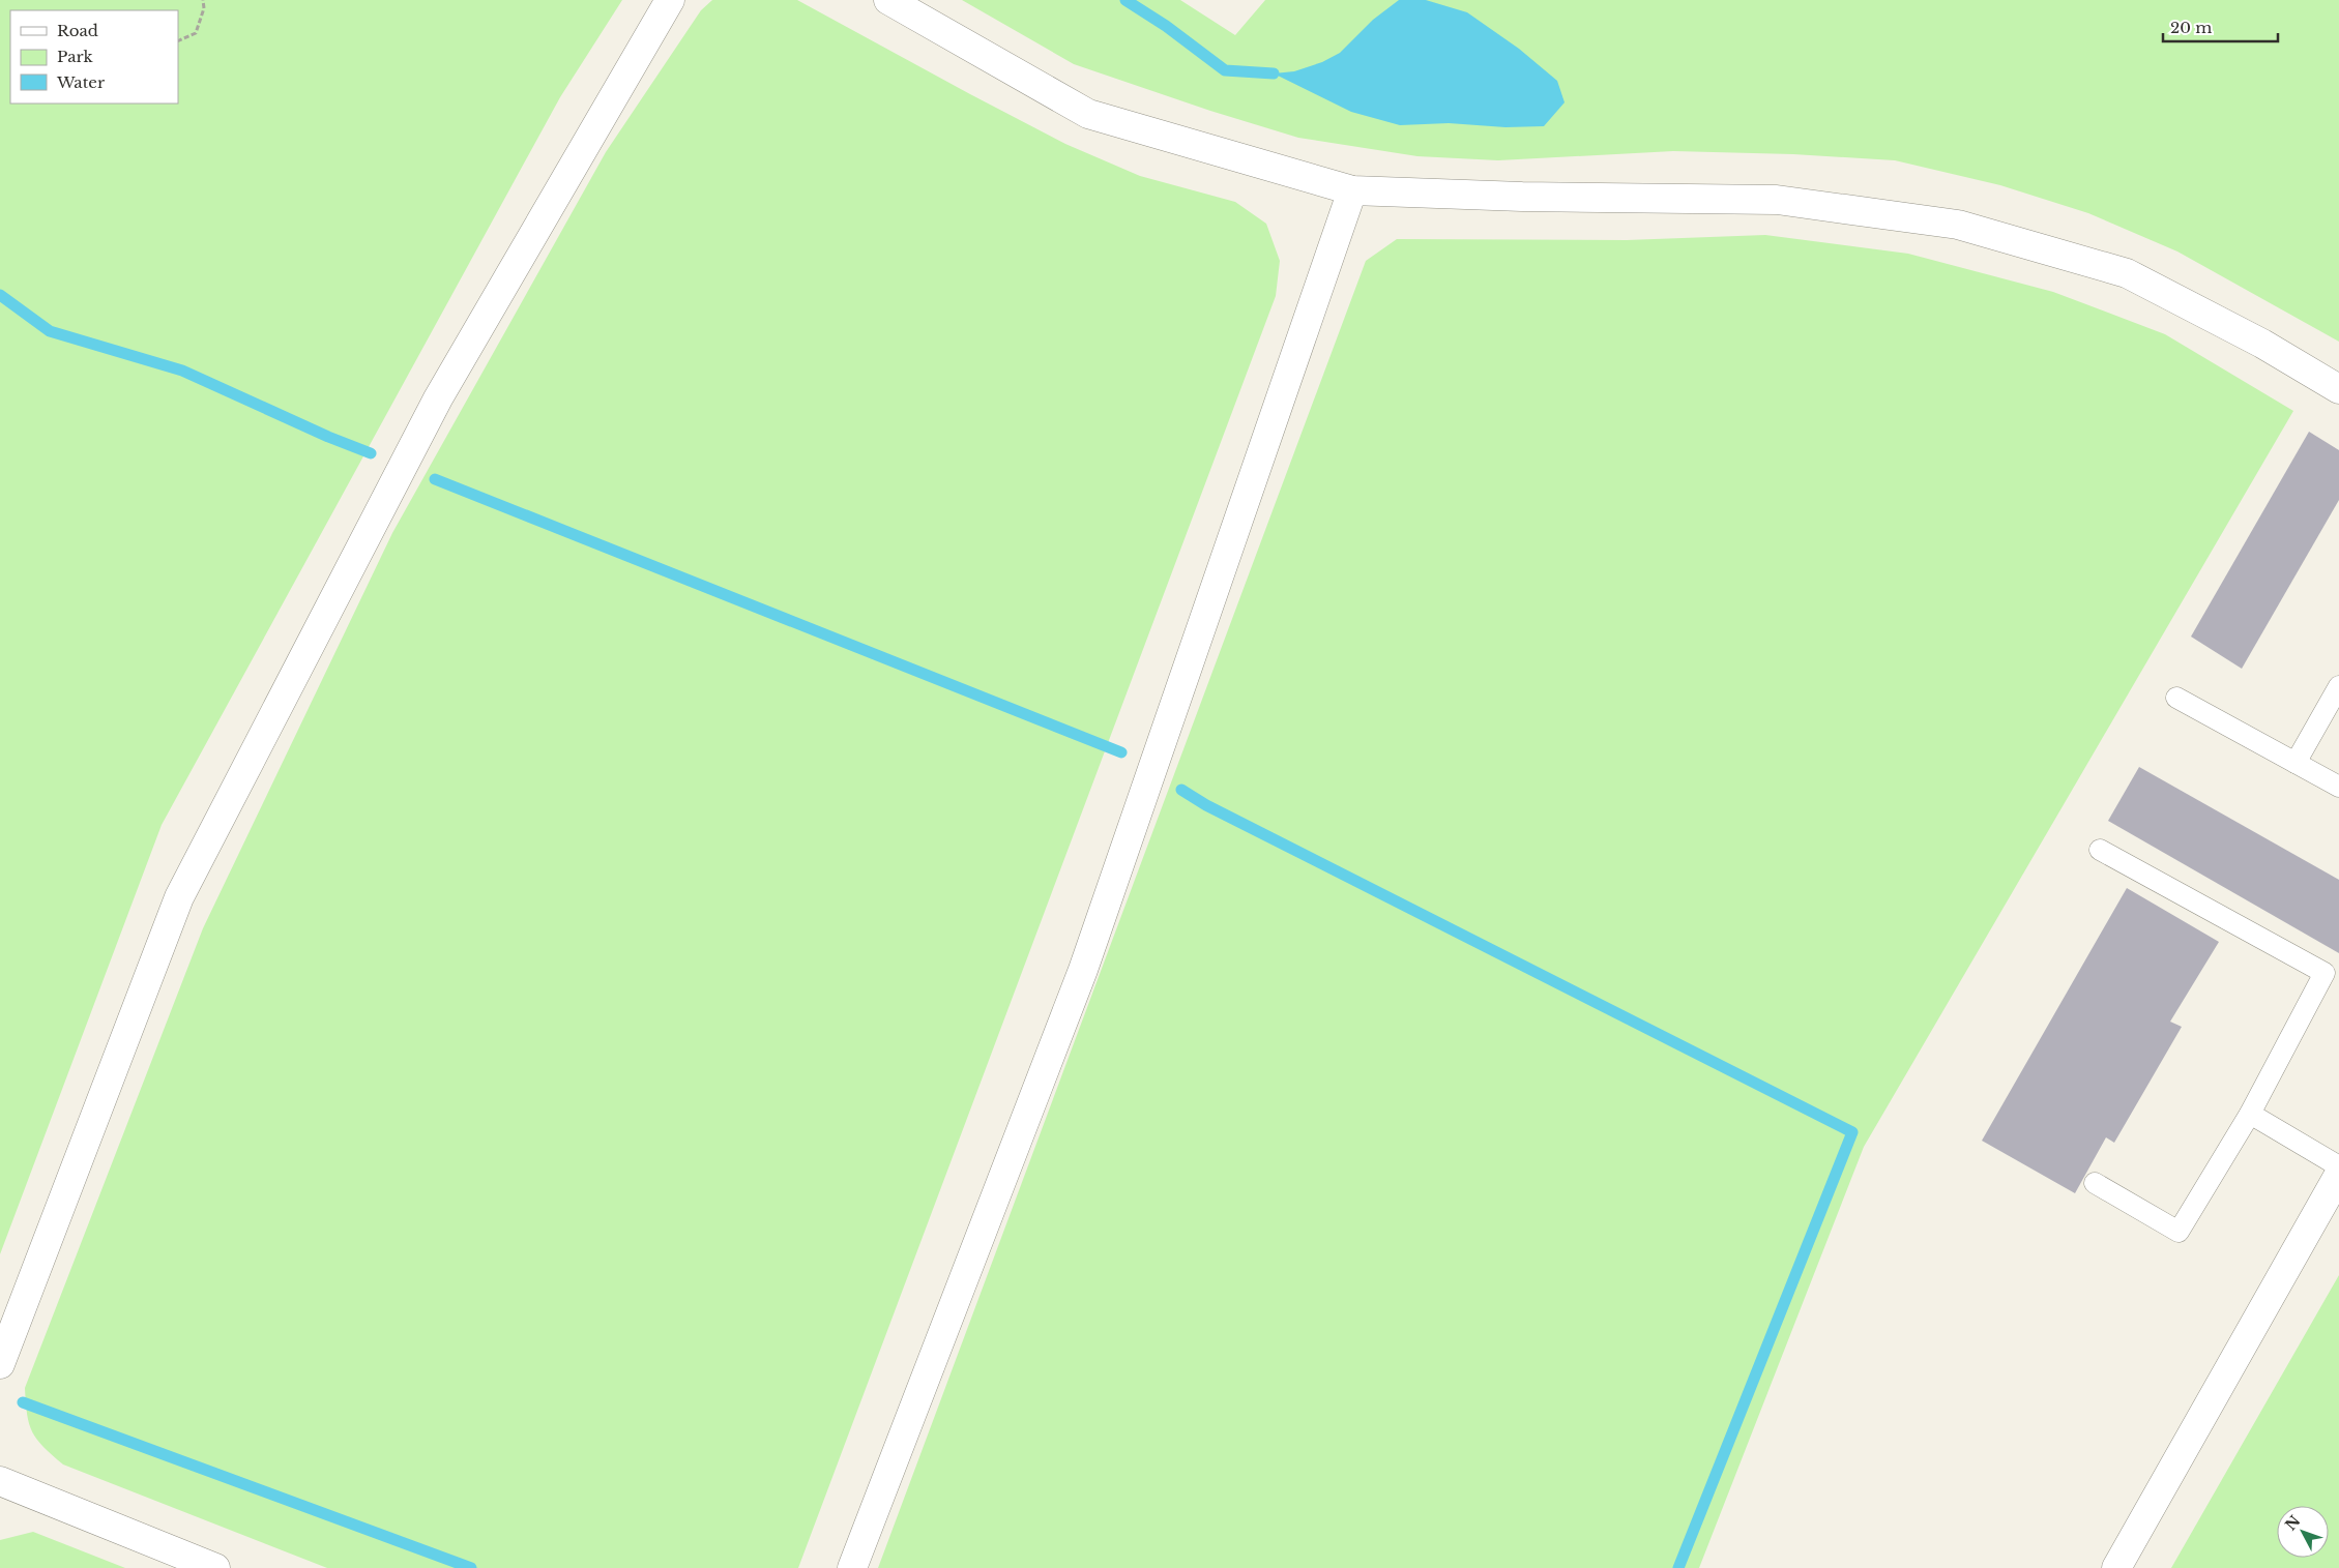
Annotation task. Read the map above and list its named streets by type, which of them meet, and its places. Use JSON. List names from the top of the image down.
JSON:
{
  "legend": ["Road", "Park", "Water"],
  "scale_bar": "20 m",
  "north": "top left"
}
